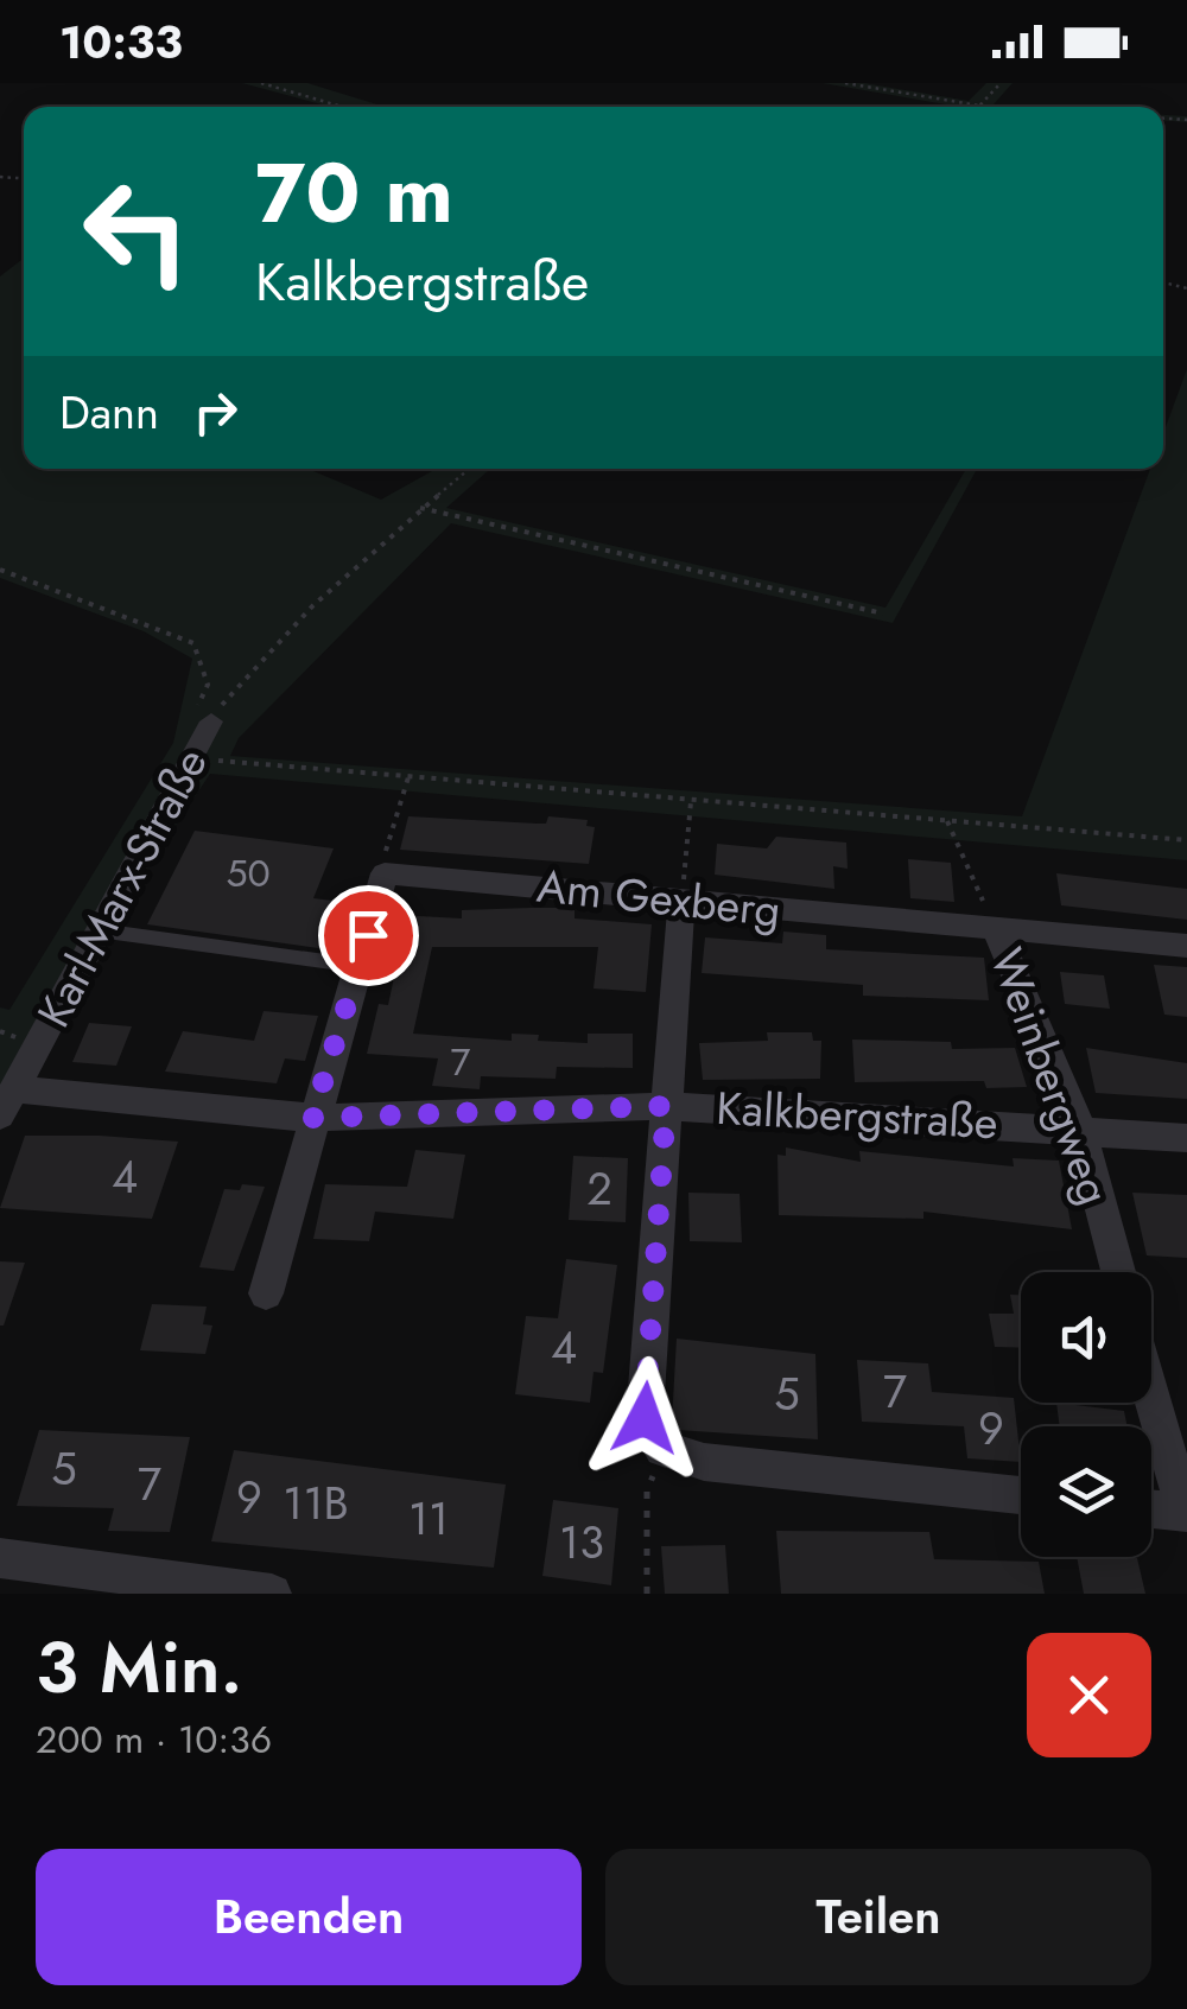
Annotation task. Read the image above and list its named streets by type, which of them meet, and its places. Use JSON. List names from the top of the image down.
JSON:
{
  "streets": {
    "street": [
      "Karl-Marx-Straße",
      "Am Gexberg",
      "Weinbergweg",
      "Kalkbergstraße"
    ]
  },
  "crossings": [
    ["Karl-Marx-Straße", "Kalkbergstraße"],
    ["Am Gexberg", "Weinbergweg"],
    ["Weinbergweg", "Kalkbergstraße"]
  ],
  "house_numbers": [
    "50",
    "7",
    "4",
    "2",
    "4",
    "7",
    "5",
    "9",
    "5",
    "7",
    "9",
    "11B",
    "11",
    "13"
  ],
  "page": {
    "status": "10:33",
    "turn": ["70 m", "Kalkbergstraße"],
    "then": "Dann",
    "heading": ["3 Min.", "200 m · 10:36"],
    "buttons": ["Beenden", "Teilen"]
  }
}
